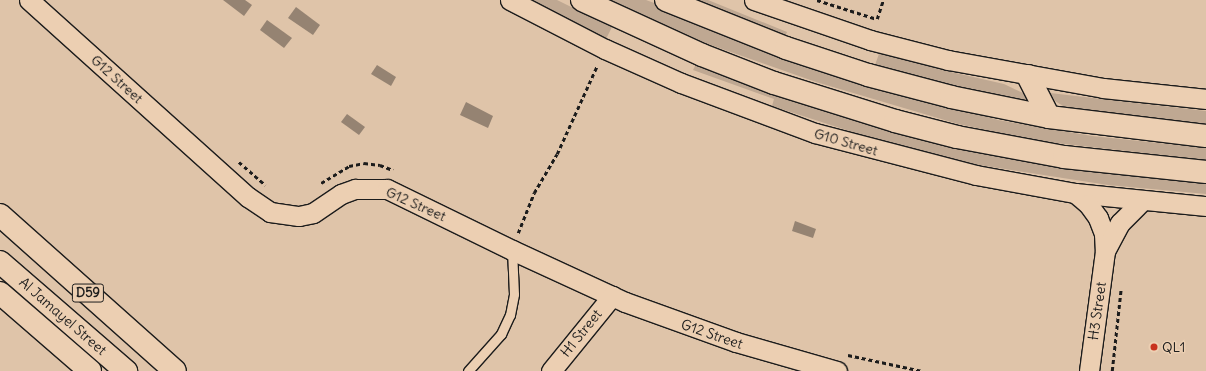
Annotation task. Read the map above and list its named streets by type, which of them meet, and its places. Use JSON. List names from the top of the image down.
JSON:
{
  "streets": {
    "street": [
      "G12 Street",
      "G10 Street",
      "D59",
      "H3 Street",
      "Al Jamayel Street",
      "H1 Street"
    ]
  },
  "crossings": [
    ["G12 Street", "H1 Street"],
    ["G10 Street", "H3 Street"]
  ],
  "places": ["QL1"]
}
